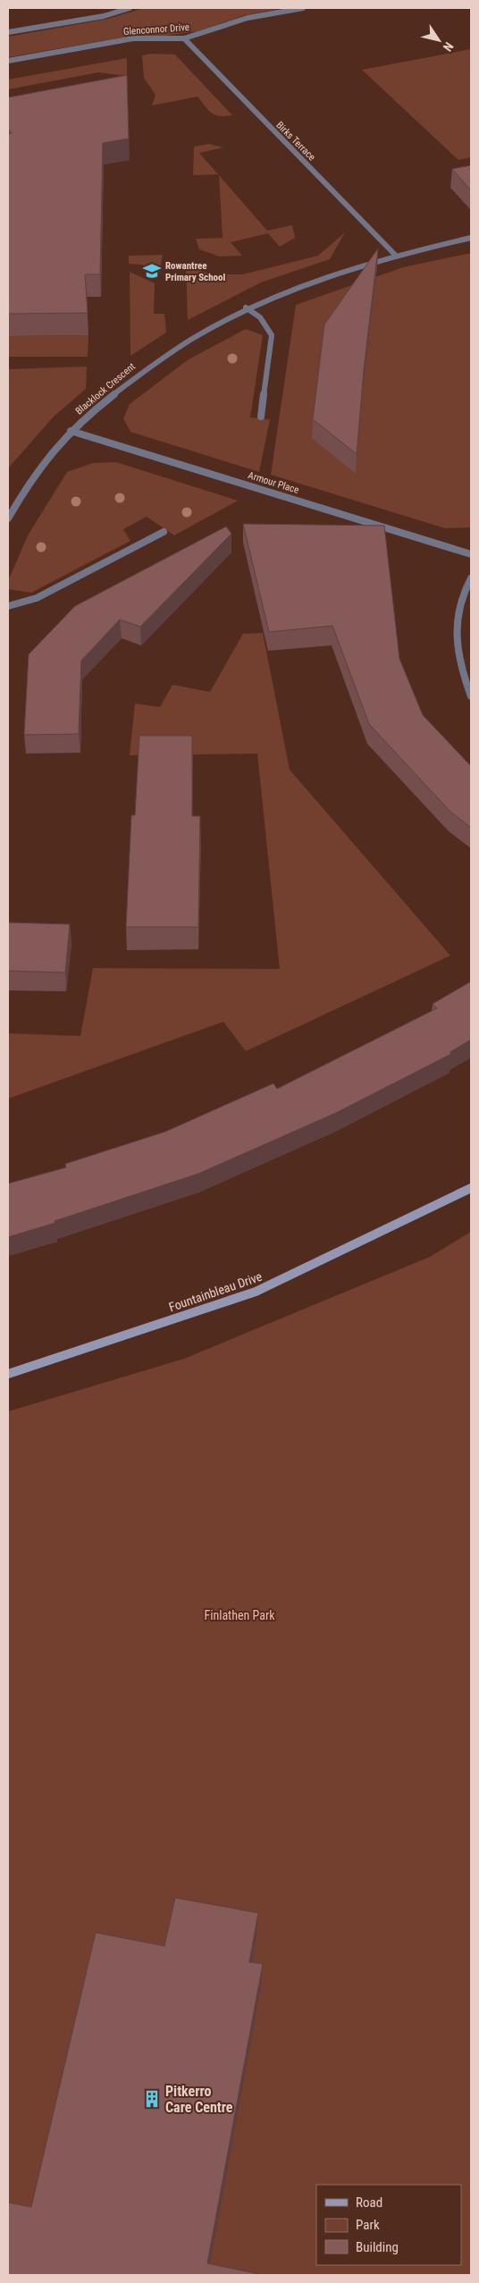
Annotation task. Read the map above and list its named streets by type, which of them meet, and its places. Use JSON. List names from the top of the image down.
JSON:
{
  "streets": {
    "street": [
      "Glenconnor Drive",
      "Birks Terrace",
      "Blacklock Crescent",
      "Armour Place",
      "Fountainbleau Drive"
    ]
  },
  "crossings": [
    ["Glenconnor Drive", "Birks Terrace"],
    ["Birks Terrace", "Blacklock Crescent"],
    ["Blacklock Crescent", "Armour Place"]
  ],
  "parks": ["Finlathen Park"],
  "places": {
    "school or university": ["Rowantree Primary School"],
    "building": ["Pitkerro Care Centre"]
  },
  "legend": ["Road", "Park", "Building"],
  "north": "bottom right"
}
